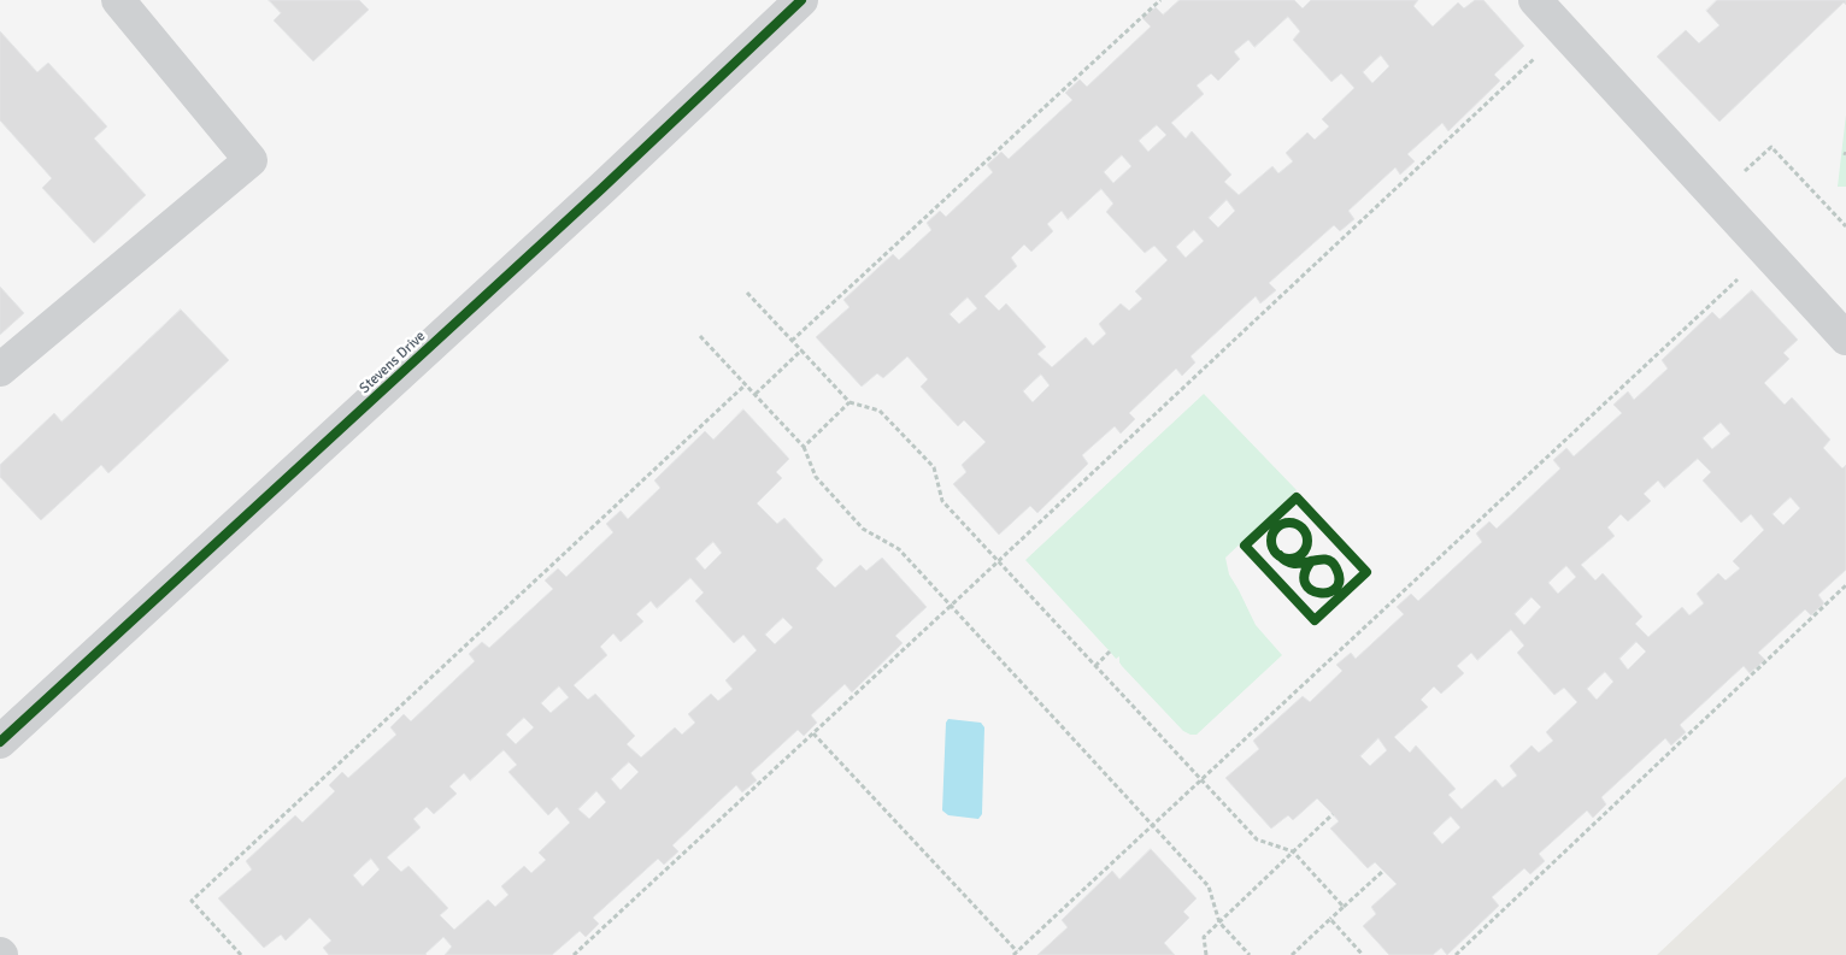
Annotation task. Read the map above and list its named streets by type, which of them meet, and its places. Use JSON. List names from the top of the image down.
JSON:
{
  "streets": {
    "street": ["Stevens Drive"]
  }
}
